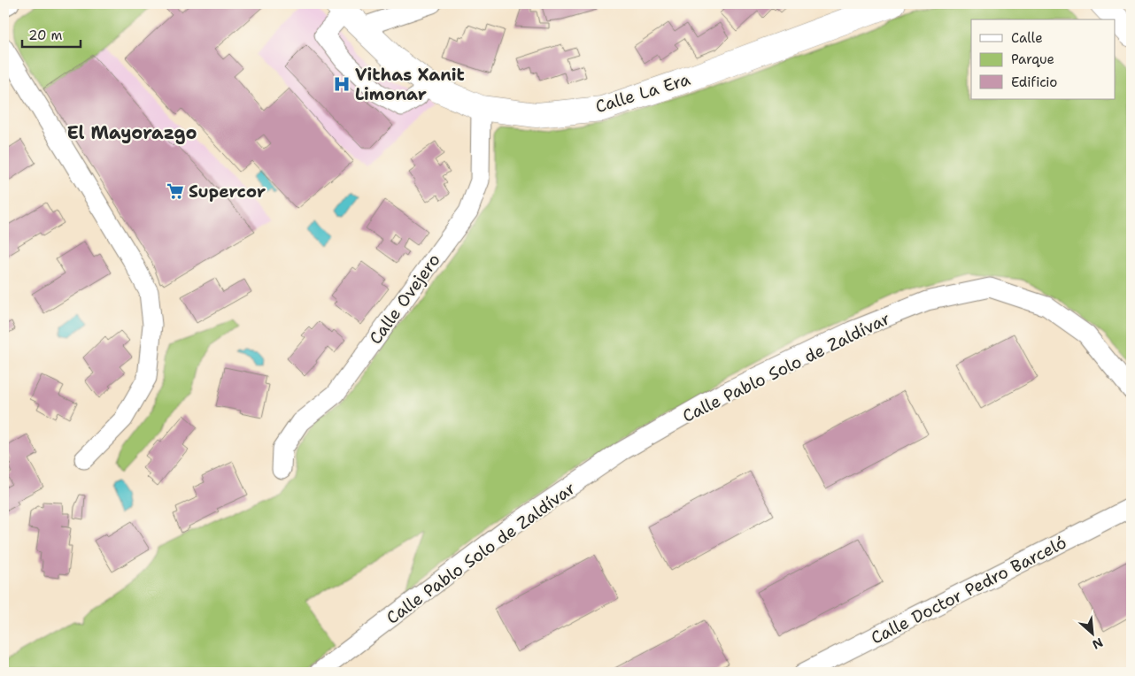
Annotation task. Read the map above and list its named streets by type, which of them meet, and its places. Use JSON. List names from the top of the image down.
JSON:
{
  "streets": {
    "main road": ["Calle La Era"],
    "street": ["Calle Ovejero", "Calle Pablo Solo de Zaldívar", "Calle Doctor Pedro Barceló"]
  },
  "crossings": [
    ["Calle La Era", "Calle Ovejero"]
  ],
  "districts": ["El Mayorazgo"],
  "places": {
    "hospital": ["Vithas Xanit Limonar"],
    "supermarket": ["Supercor"]
  },
  "legend": ["Calle", "Parque", "Edificio"],
  "scale_bar": "20 m",
  "north": "bottom right"
}
